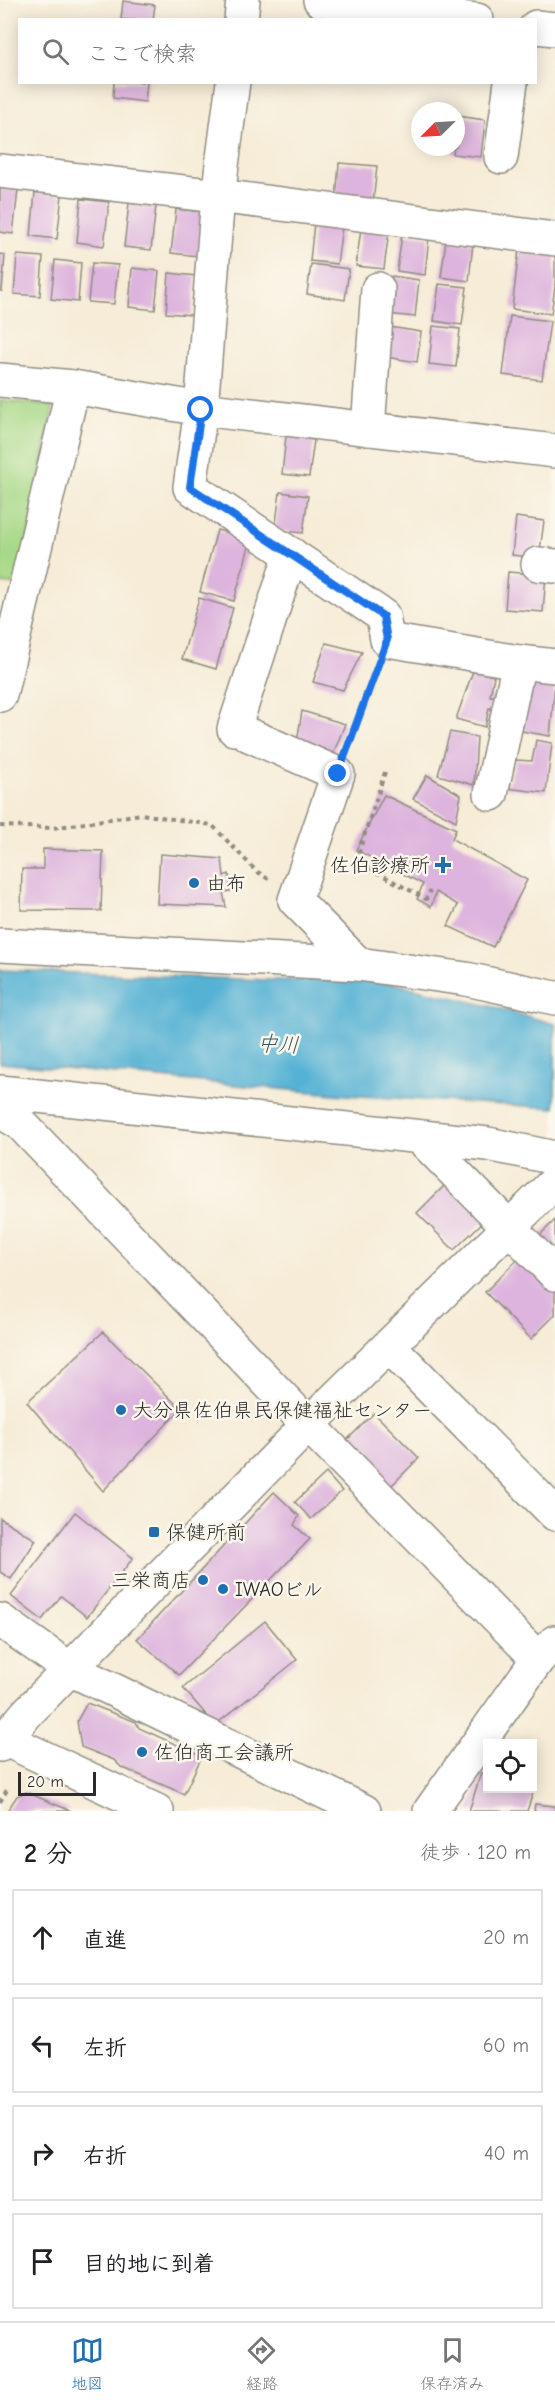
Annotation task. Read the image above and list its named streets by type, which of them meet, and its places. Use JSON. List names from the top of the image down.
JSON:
{
  "water": ["中川"],
  "places": {
    "health": ["佐伯診療所"],
    "other": [
      "由布",
      "大分県佐伯県民保健福祉センター",
      "三栄商店",
      "IWAOビル",
      "佐伯商工会議所"
    ],
    "transit": ["保健所前"]
  },
  "scale_bar": "20 m",
  "north": "bottom left",
  "page": {
    "search": "ここで検索",
    "scale": "20 m",
    "heading": ["2 分", "徒歩 · 120 m"],
    "list": [
      ["直進", "20 m"],
      ["左折", "60 m"],
      ["右折", "40 m"],
      "目的地に到着"
    ],
    "nav": ["地図", "経路", "保存済み"]
  }
}
